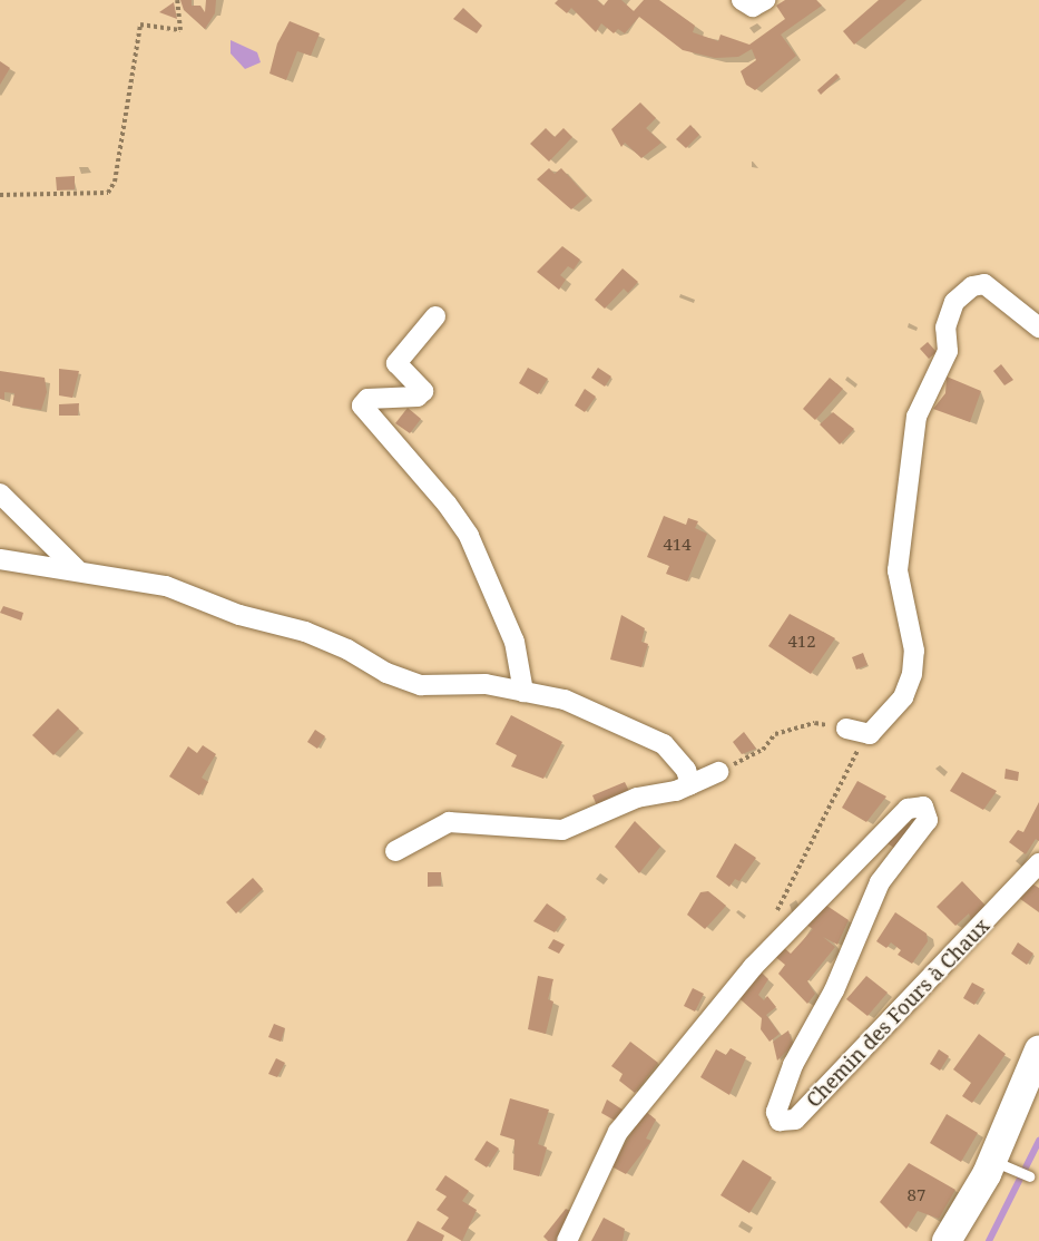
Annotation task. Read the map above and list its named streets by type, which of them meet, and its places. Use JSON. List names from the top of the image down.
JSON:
{
  "streets": {
    "street": ["Chemin des Fours à Chaux"]
  },
  "house_numbers": ["414", "412", "87"]
}
